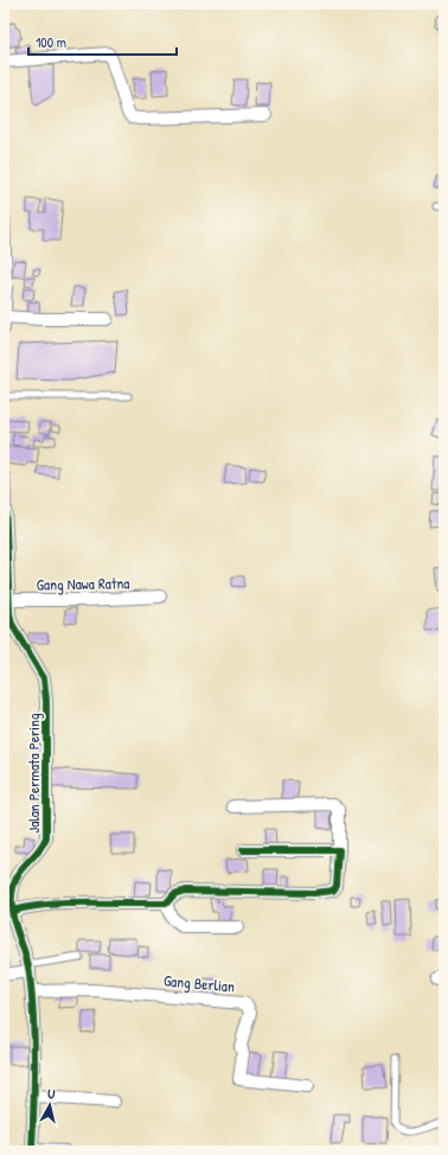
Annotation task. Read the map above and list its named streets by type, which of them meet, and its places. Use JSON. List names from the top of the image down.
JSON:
{
  "streets": {
    "street": ["Gang Nawa Ratna", "Jalan Permata Pering", "Gang Berlian"]
  },
  "crossings": [
    ["Gang Nawa Ratna", "Jalan Permata Pering"],
    ["Jalan Permata Pering", "Gang Berlian"]
  ],
  "scale_bar": "100 m",
  "north": "top"
}
